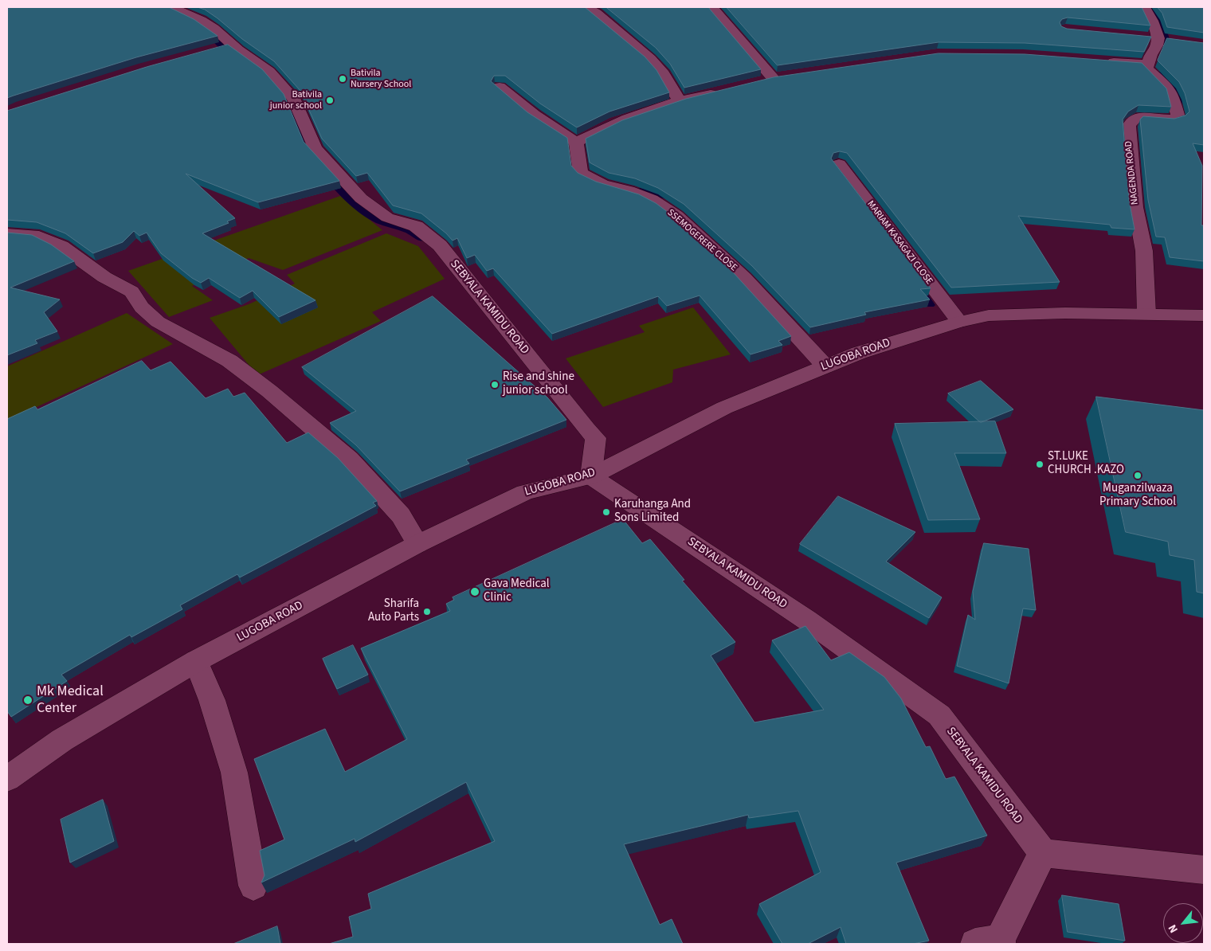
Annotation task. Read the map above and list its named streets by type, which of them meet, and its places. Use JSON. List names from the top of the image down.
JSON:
{
  "streets": {
    "street": [
      "NAGENDA ROAD",
      "SSEMOGERERE CLOSE",
      "MARIAM KASAGAZI CLOSE",
      "SEBYALA KAMIDU ROAD",
      "LUGOBA ROAD"
    ]
  },
  "crossings": [
    ["NAGENDA ROAD", "LUGOBA ROAD"],
    ["SSEMOGERERE CLOSE", "LUGOBA ROAD"],
    ["MARIAM KASAGAZI CLOSE", "LUGOBA ROAD"],
    ["SEBYALA KAMIDU ROAD", "LUGOBA ROAD"]
  ],
  "places": [
    "Bativila Nursery School",
    "Bativila junior school",
    "Rise and shine junior school",
    "ST.LUKE CHURCH .KAZO",
    "Muganzilwaza Primary School",
    "Karuhanga And Sons Limited",
    "Gava Medical Clinic",
    "Sharifa Auto Parts",
    "Mk Medical Center"
  ],
  "north": "bottom left"
}
